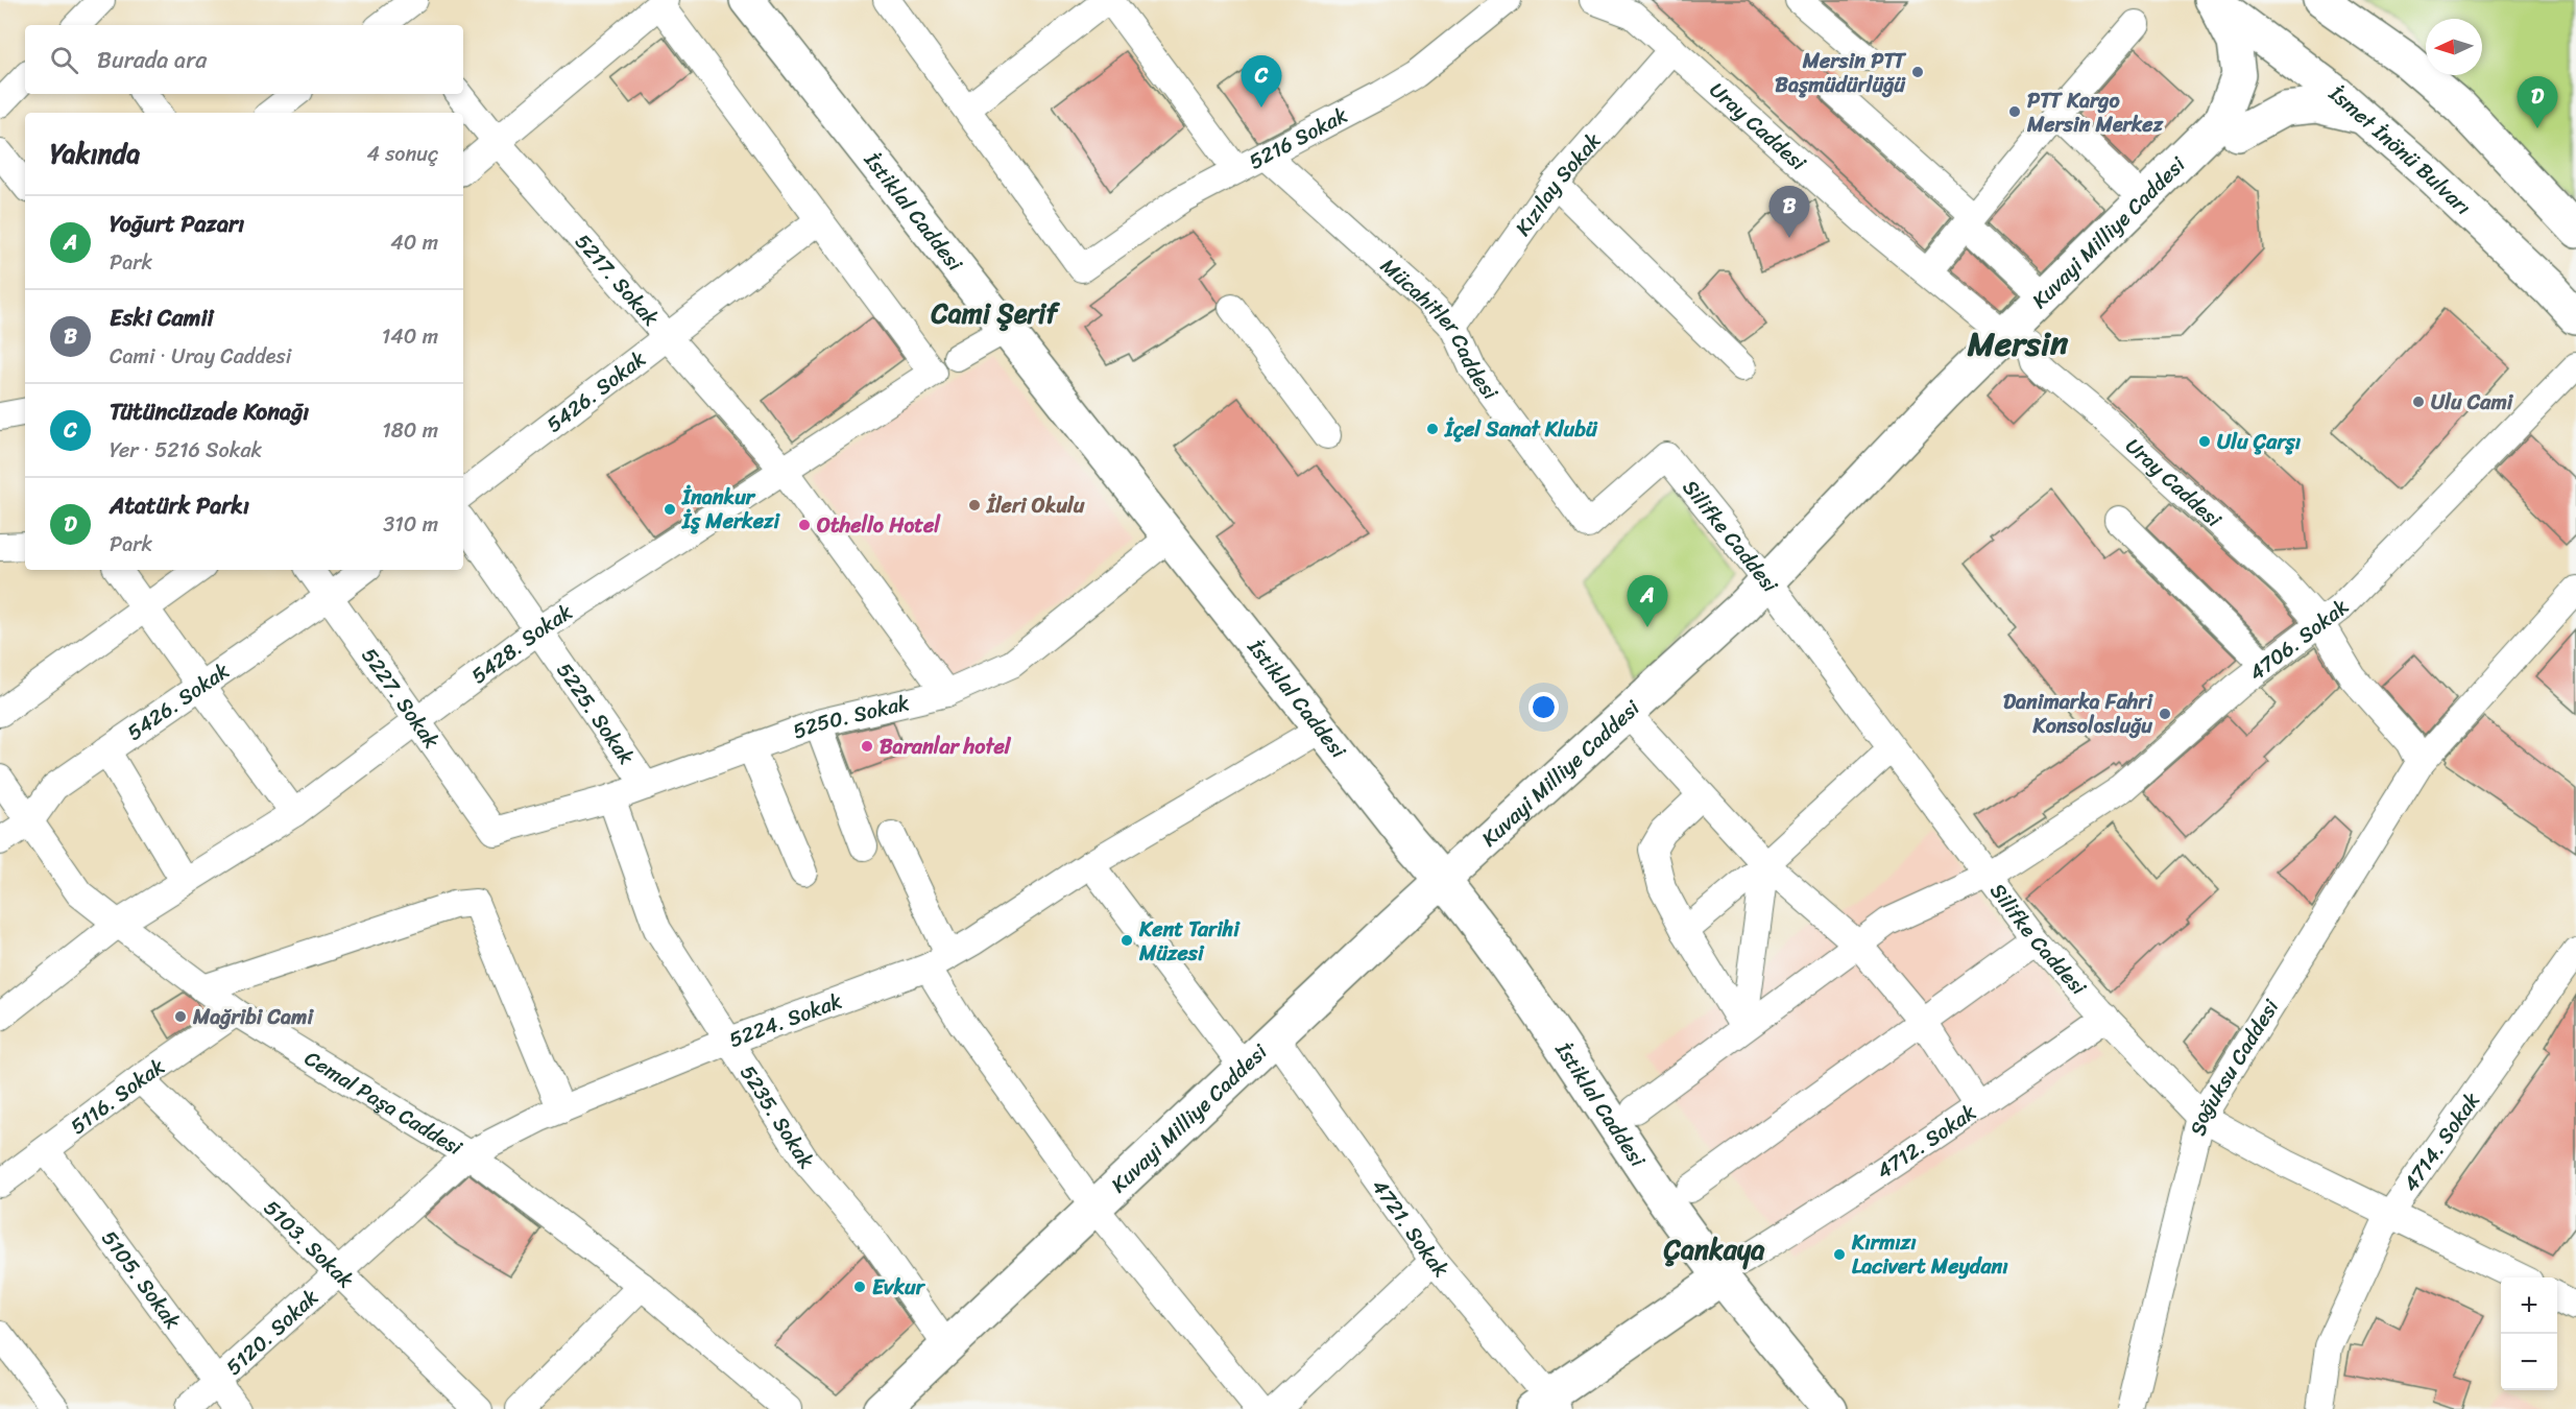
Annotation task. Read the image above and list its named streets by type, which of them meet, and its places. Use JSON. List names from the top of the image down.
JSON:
{
  "streets": {
    "main road": ["İsmet İnönü Bulvarı", "İstiklal Caddesi", "Kuvayi Milliye Caddesi"],
    "street": [
      "Uray Caddesi",
      "5216 Sokak",
      "Kızılay Sokak",
      "5217. Sokak",
      "Mücahitler Caddesi",
      "5426. Sokak",
      "Silifke Caddesi",
      "4706. Sokak",
      "5428. Sokak",
      "5227. Sokak",
      "5225. Sokak",
      "5250. Sokak",
      "5224. Sokak",
      "Soğuksu Caddesi",
      "5116. Sokak",
      "Cemal Paşa Caddesi",
      "5235. Sokak",
      "4712. Sokak",
      "4714. Sokak",
      "4721. Sokak",
      "5103. Sokak",
      "5105. Sokak",
      "5120. Sokak"
    ]
  },
  "crossings": [
    ["Uray Caddesi", "Kızılay Sokak"],
    ["Uray Caddesi", "Kuvayi Milliye Caddesi"],
    ["Uray Caddesi", "4706. Sokak"],
    ["Uray Caddesi", "Soğuksu Caddesi"],
    ["5216 Sokak", "Mücahitler Caddesi"],
    ["Kızılay Sokak", "Mücahitler Caddesi"],
    ["İstiklal Caddesi", "Kuvayi Milliye Caddesi"],
    ["İstiklal Caddesi", "5250. Sokak"],
    ["İstiklal Caddesi", "5224. Sokak"],
    ["İstiklal Caddesi", "4712. Sokak"],
    ["Kuvayi Milliye Caddesi", "Silifke Caddesi"],
    ["Kuvayi Milliye Caddesi", "5235. Sokak"],
    ["Kuvayi Milliye Caddesi", "4721. Sokak"],
    ["5217. Sokak", "5426. Sokak"],
    ["5217. Sokak", "5428. Sokak"],
    ["5217. Sokak", "5250. Sokak"],
    ["Mücahitler Caddesi", "Silifke Caddesi"],
    ["5426. Sokak", "5428. Sokak"],
    ["5426. Sokak", "5227. Sokak"],
    ["5426. Sokak", "Cemal Paşa Caddesi"],
    ["Silifke Caddesi", "4706. Sokak"],
    ["Silifke Caddesi", "Soğuksu Caddesi"],
    ["Silifke Caddesi", "4712. Sokak"],
    ["Silifke Caddesi", "4714. Sokak"],
    ["5428. Sokak", "5227. Sokak"],
    ["5428. Sokak", "5225. Sokak"],
    ["5428. Sokak", "Cemal Paşa Caddesi"],
    ["5227. Sokak", "5250. Sokak"],
    ["5225. Sokak", "5250. Sokak"],
    ["5250. Sokak", "5235. Sokak"],
    ["5224. Sokak", "Cemal Paşa Caddesi"],
    ["5224. Sokak", "5235. Sokak"],
    ["5224. Sokak", "5120. Sokak"],
    ["5116. Sokak", "Cemal Paşa Caddesi"],
    ["5116. Sokak", "5103. Sokak"],
    ["5116. Sokak", "5105. Sokak"],
    ["Cemal Paşa Caddesi", "5120. Sokak"],
    ["5103. Sokak", "5120. Sokak"],
    ["5105. Sokak", "5120. Sokak"]
  ],
  "districts": ["Cami Şerif", "Mersin", "Çankaya"],
  "places": [
    "Mersin PTT Başmüdürlüğü",
    "PTT Kargo Mersin Merkez",
    "Ulu Cami",
    "İçel Sanat Klubü",
    "Ulu Çarşı",
    "İleri Okulu",
    "İnankur İş Merkezi",
    "Othello Hotel",
    "Danimarka Fahri Konsolosluğu",
    "Baranlar hotel",
    "Kent Tarihi Müzesi",
    "Mağribi Cami",
    "Kırmızı Lacivert Meydanı",
    "Evkur"
  ],
  "north": "left",
  "page": {
    "search": "Burada ara",
    "pins": [
      "C",
      "D",
      "B",
      "A"
    ],
    "heading": ["Yakında", "4 sonuç"],
    "list": [
      {
        "mark": "A",
        "name": "Yoğurt Pazarı",
        "note": "Park",
        "value": "40 m"
      },
      {
        "mark": "B",
        "name": "Eski Camii",
        "note": "Cami · Uray Caddesi",
        "value": "140 m"
      },
      {
        "mark": "C",
        "name": "Tütüncüzade Konağı",
        "note": "Yer · 5216 Sokak",
        "value": "180 m"
      },
      {
        "mark": "D",
        "name": "Atatürk Parkı",
        "note": "Park",
        "value": "310 m"
      }
    ],
    "map_buttons": ["+", "−"]
  }
}
